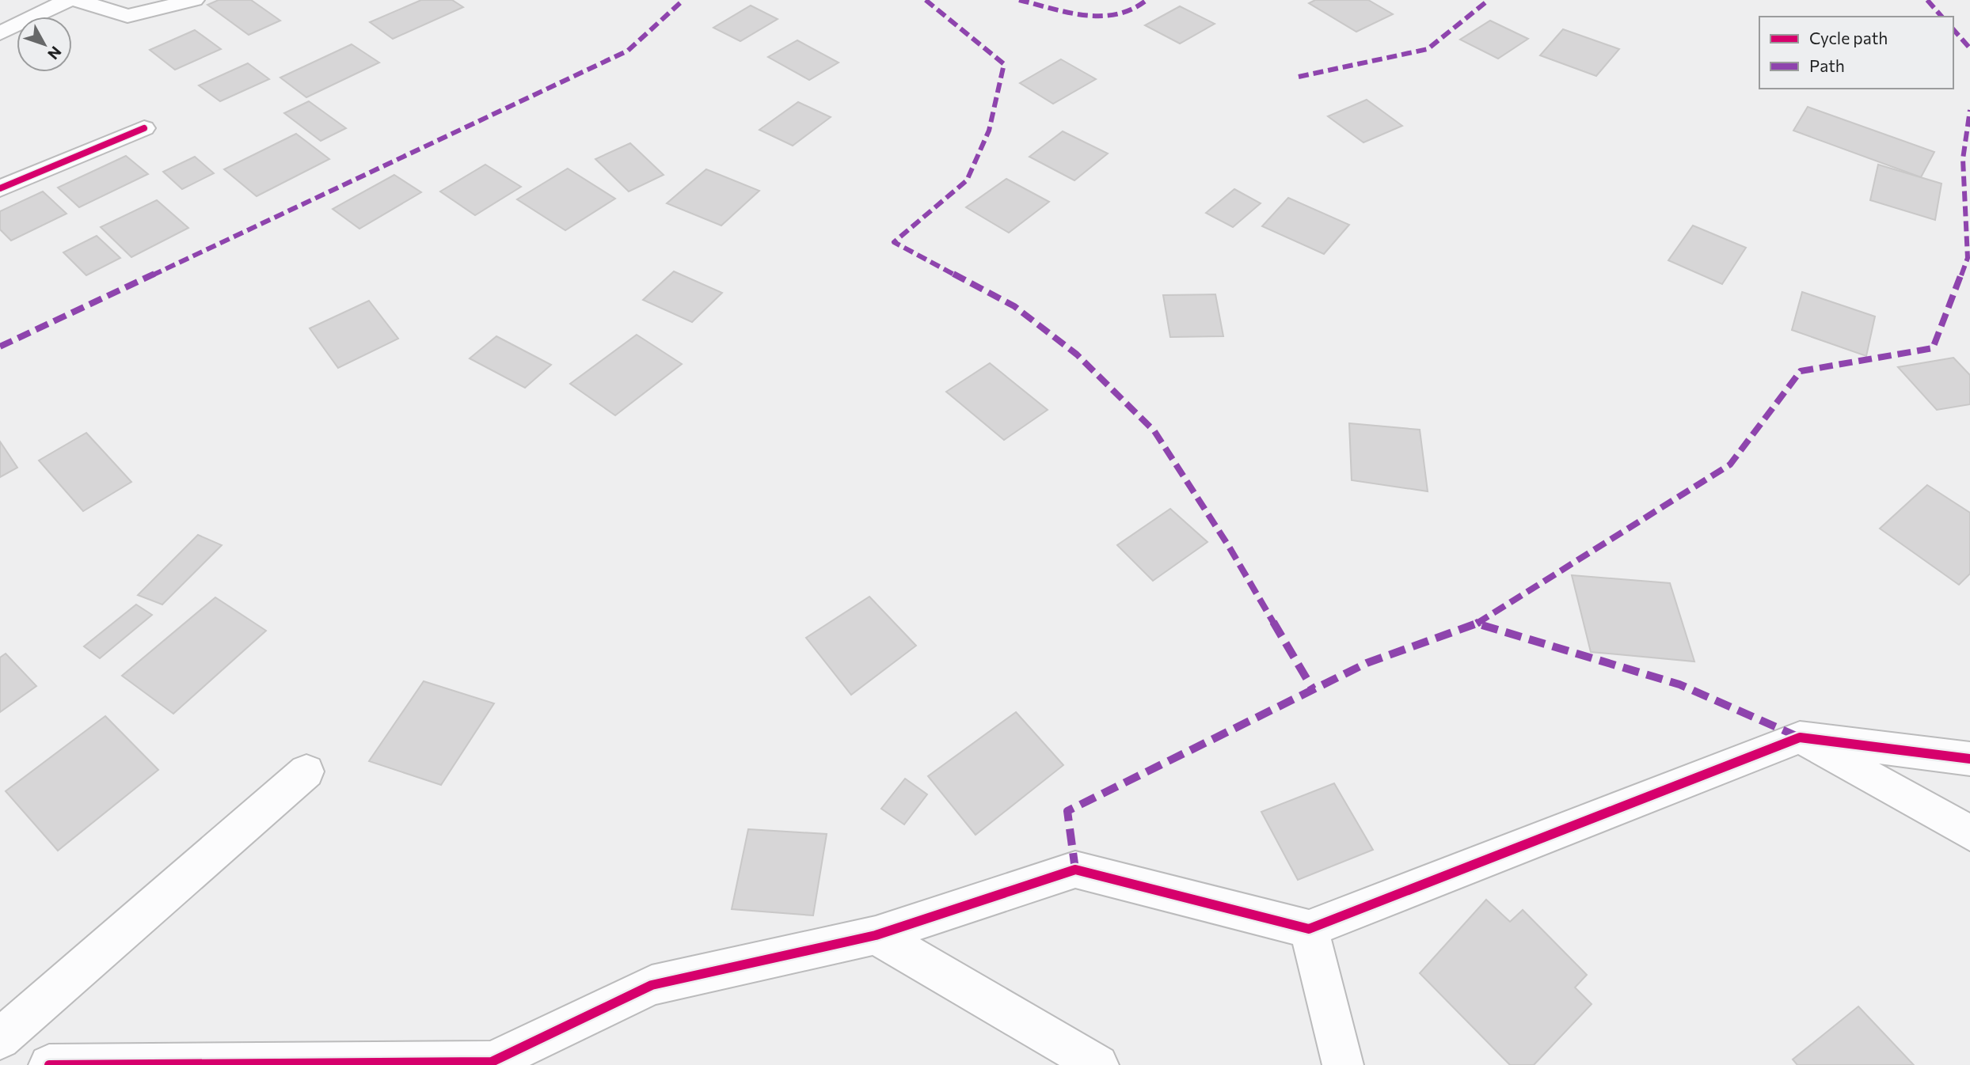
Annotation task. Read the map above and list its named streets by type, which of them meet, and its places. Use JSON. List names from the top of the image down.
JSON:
{
  "legend": ["Cycle path", "Path"],
  "north": "bottom right"
}
